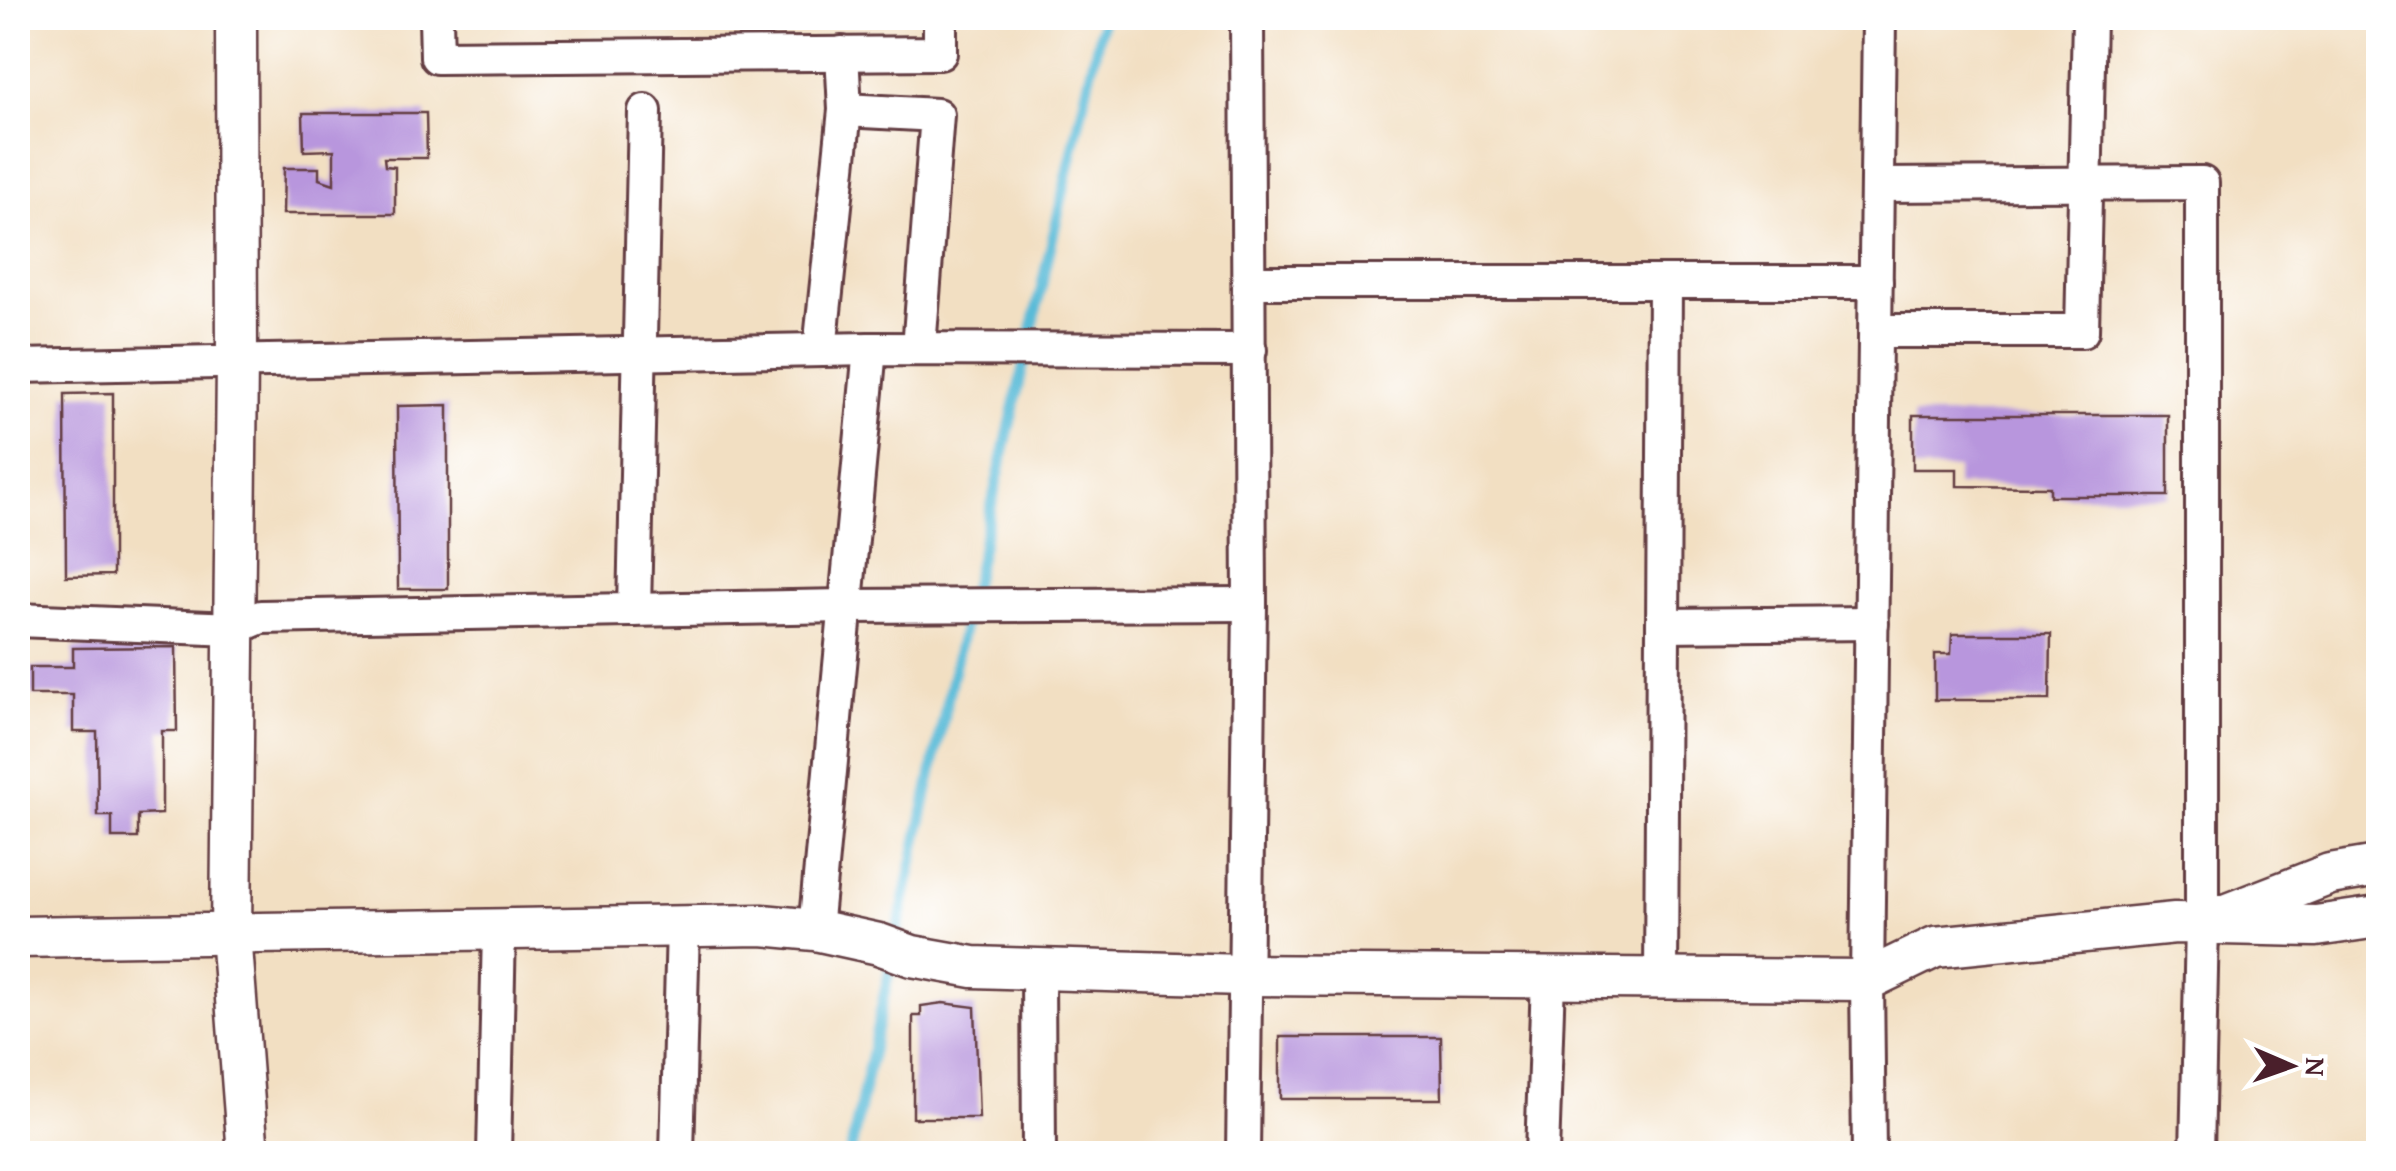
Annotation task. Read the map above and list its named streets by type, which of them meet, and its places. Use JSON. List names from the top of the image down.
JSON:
{
  "north": "right"
}
